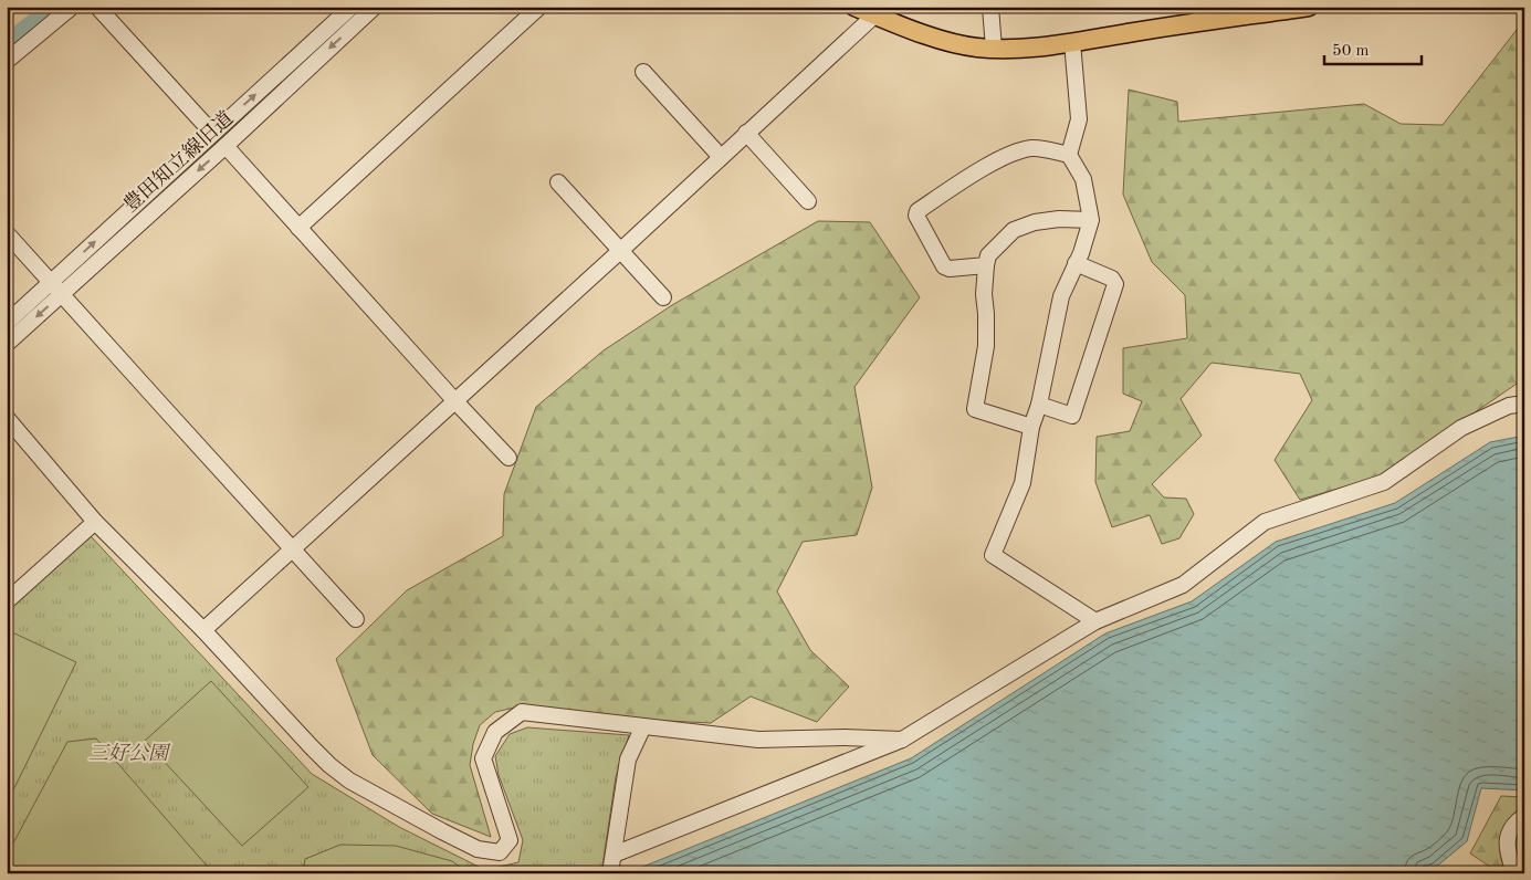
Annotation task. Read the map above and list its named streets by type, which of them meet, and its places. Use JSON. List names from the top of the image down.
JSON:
{
  "streets": {
    "street": ["豊田知立線旧道"]
  },
  "parks": ["三好公園"],
  "scale_bar": "50 m"
}
